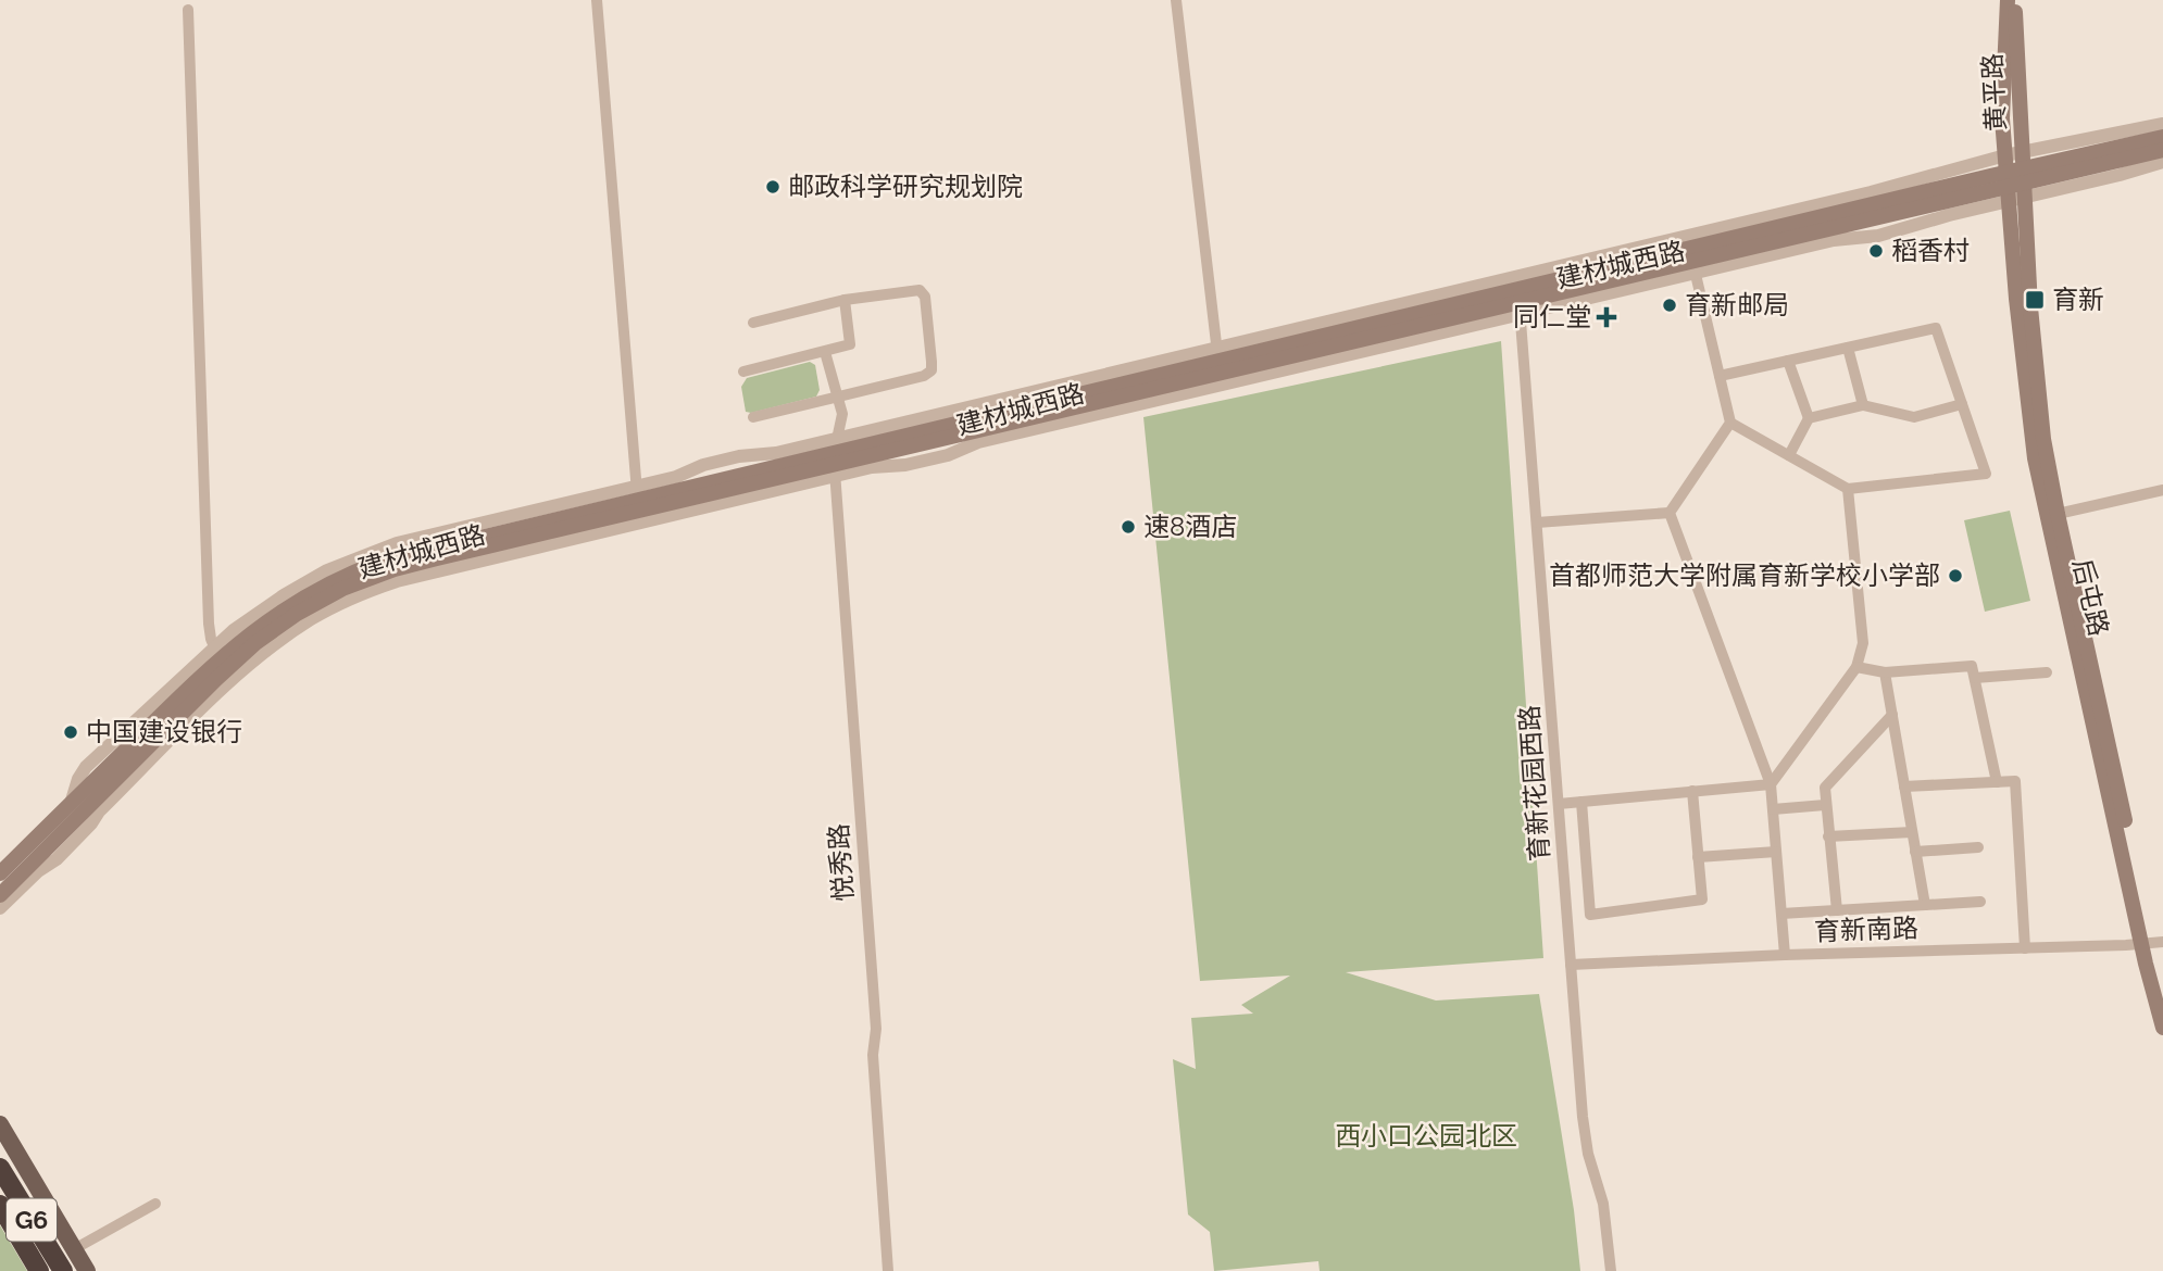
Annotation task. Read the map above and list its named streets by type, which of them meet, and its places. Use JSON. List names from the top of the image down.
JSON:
{
  "streets": {
    "highway": ["G6"],
    "main road": ["黄平路", "建材城西路", "后屯路"],
    "street": ["育新花园西路", "悦秀路", "育新南路"]
  },
  "crossings": [
    ["黄平路", "建材城西路"],
    ["黄平路", "后屯路"],
    ["建材城西路", "后屯路"],
    ["建材城西路", "育新花园西路"],
    ["建材城西路", "悦秀路"],
    ["后屯路", "育新南路"],
    ["育新花园西路", "育新南路"]
  ],
  "parks": ["西小口公园北区"],
  "places": {
    "other": [
      "邮政科学研究规划院",
      "稻香村",
      "育新邮局",
      "速8酒店",
      "首都师范大学附属育新学校小学部",
      "中国建设银行"
    ],
    "transit": ["育新"],
    "health": ["同仁堂"]
  }
}
